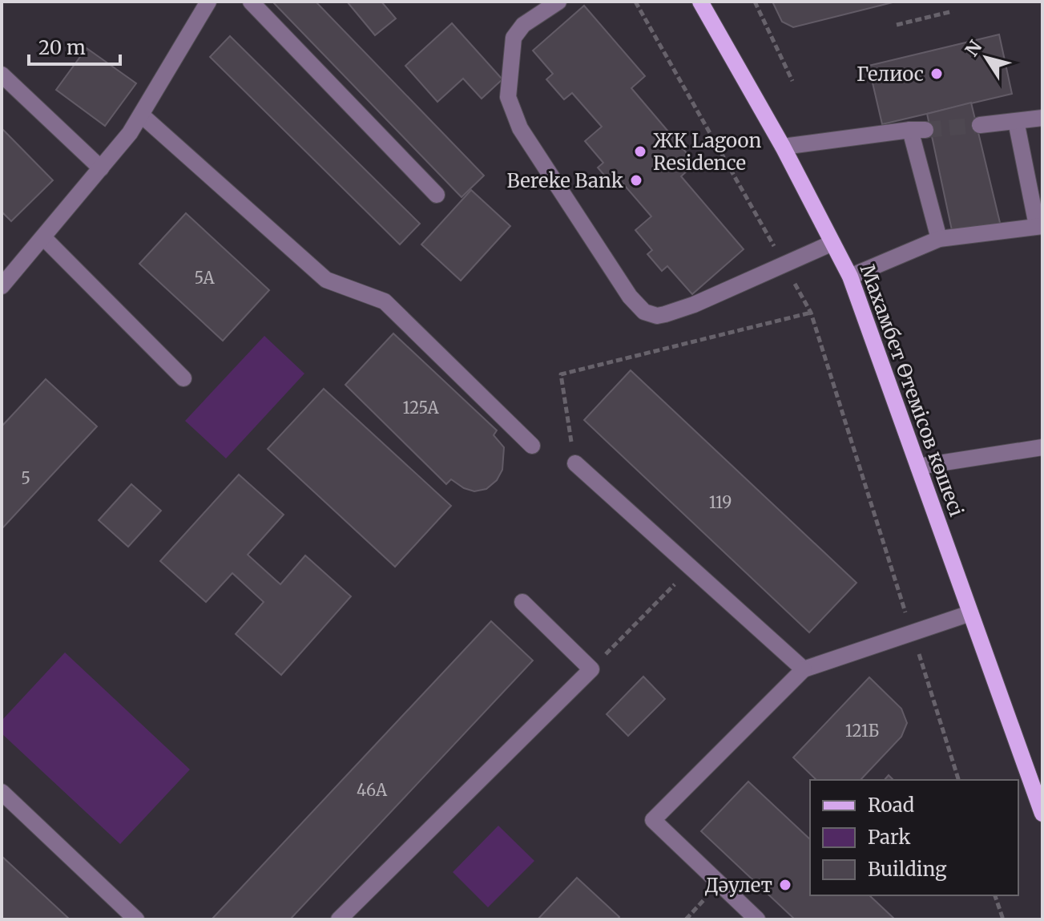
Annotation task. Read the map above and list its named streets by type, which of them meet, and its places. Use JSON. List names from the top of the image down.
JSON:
{
  "streets": {
    "main road": ["Махамбет Өтемісов көшесі"]
  },
  "places": [
    "Гелиос",
    "ЖК Lagoon Residence",
    "Bereke Bank",
    "Дәулет"
  ],
  "house_numbers": [
    "5А",
    "125А",
    "5",
    "119",
    "121Б",
    "46А"
  ],
  "legend": ["Road", "Park", "Building"],
  "scale_bar": "20 m",
  "north": "top left"
}
